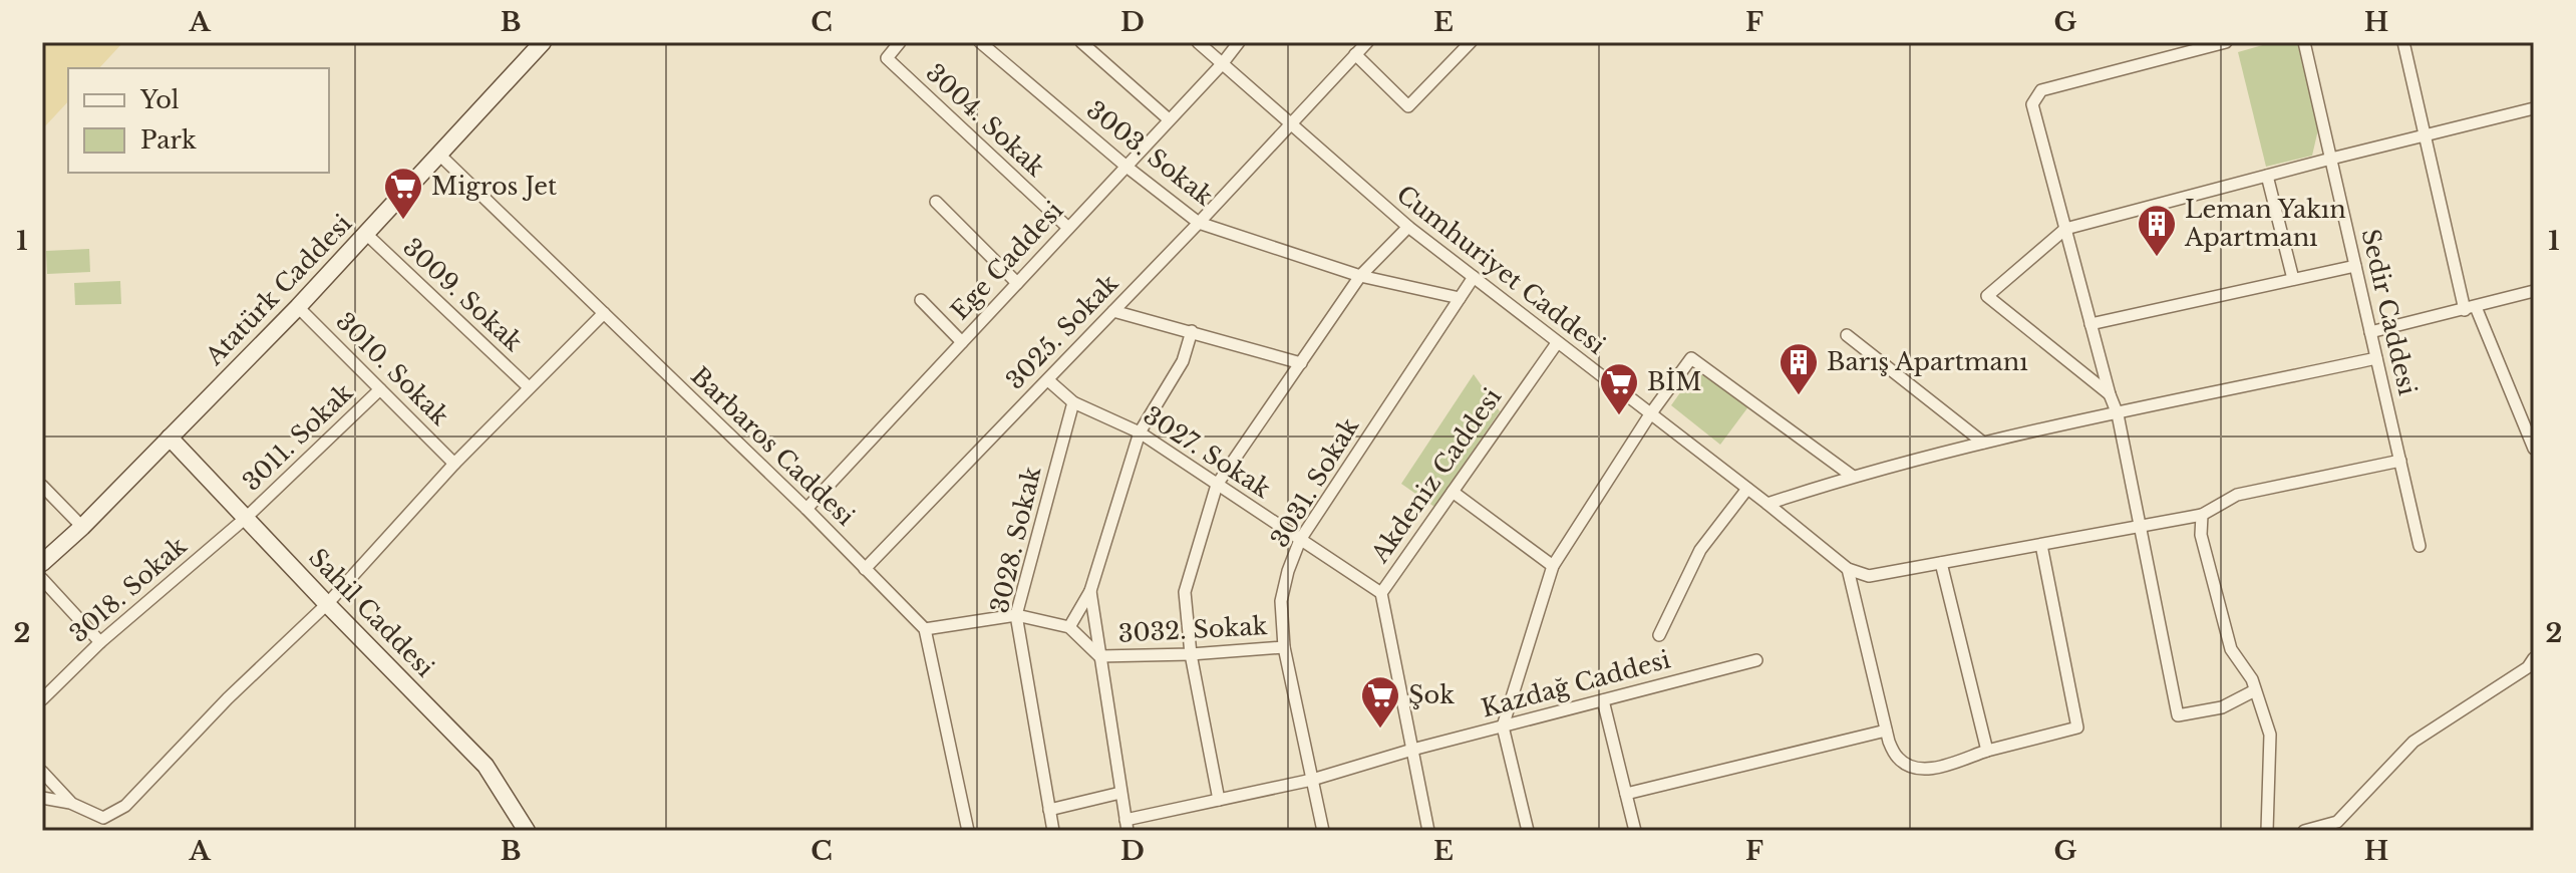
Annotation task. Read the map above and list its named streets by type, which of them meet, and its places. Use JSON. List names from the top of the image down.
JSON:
{
  "streets": {
    "main road": ["Atatürk Caddesi", "Sahil Caddesi"],
    "street": [
      "3004. Sokak",
      "3003. Sokak",
      "Ege Caddesi",
      "Cumhuriyet Caddesi",
      "3009. Sokak",
      "Sedir Caddesi",
      "3025. Sokak",
      "3010. Sokak",
      "3011. Sokak",
      "Barbaros Caddesi",
      "3027. Sokak",
      "Akdeniz Caddesi",
      "3031. Sokak",
      "3028. Sokak",
      "3018. Sokak",
      "3032. Sokak",
      "Kazdağ Caddesi"
    ]
  },
  "crossings": [
    ["3004. Sokak", "Ege Caddesi"],
    ["3003. Sokak", "Ege Caddesi"],
    ["3003. Sokak", "3025. Sokak"],
    ["3003. Sokak", "3031. Sokak"],
    ["Ege Caddesi", "Cumhuriyet Caddesi"],
    ["Ege Caddesi", "Barbaros Caddesi"],
    ["Cumhuriyet Caddesi", "3025. Sokak"],
    ["Cumhuriyet Caddesi", "Akdeniz Caddesi"],
    ["Cumhuriyet Caddesi", "3031. Sokak"],
    ["Atatürk Caddesi", "3009. Sokak"],
    ["Atatürk Caddesi", "3010. Sokak"],
    ["Atatürk Caddesi", "Barbaros Caddesi"],
    ["Atatürk Caddesi", "Sahil Caddesi"],
    ["3025. Sokak", "Barbaros Caddesi"],
    ["3025. Sokak", "3027. Sokak"],
    ["3010. Sokak", "3011. Sokak"],
    ["3011. Sokak", "3018. Sokak"],
    ["3011. Sokak", "Sahil Caddesi"],
    ["3027. Sokak", "Akdeniz Caddesi"],
    ["3027. Sokak", "3031. Sokak"],
    ["3027. Sokak", "3028. Sokak"],
    ["Akdeniz Caddesi", "Kazdağ Caddesi"],
    ["3031. Sokak", "3032. Sokak"],
    ["3031. Sokak", "Kazdağ Caddesi"],
    ["3018. Sokak", "Sahil Caddesi"]
  ],
  "places": {
    "supermarket": ["Migros Jet", "BİM", "Şok"],
    "building": ["Leman Yakın Apartmanı", "Barış Apartmanı"]
  },
  "legend": ["Yol", "Park"],
  "grid": {
    "columns": [
      "A",
      "B",
      "C",
      "D",
      "E",
      "F",
      "G",
      "H"
    ],
    "rows": ["1", "2"]
  }
}
